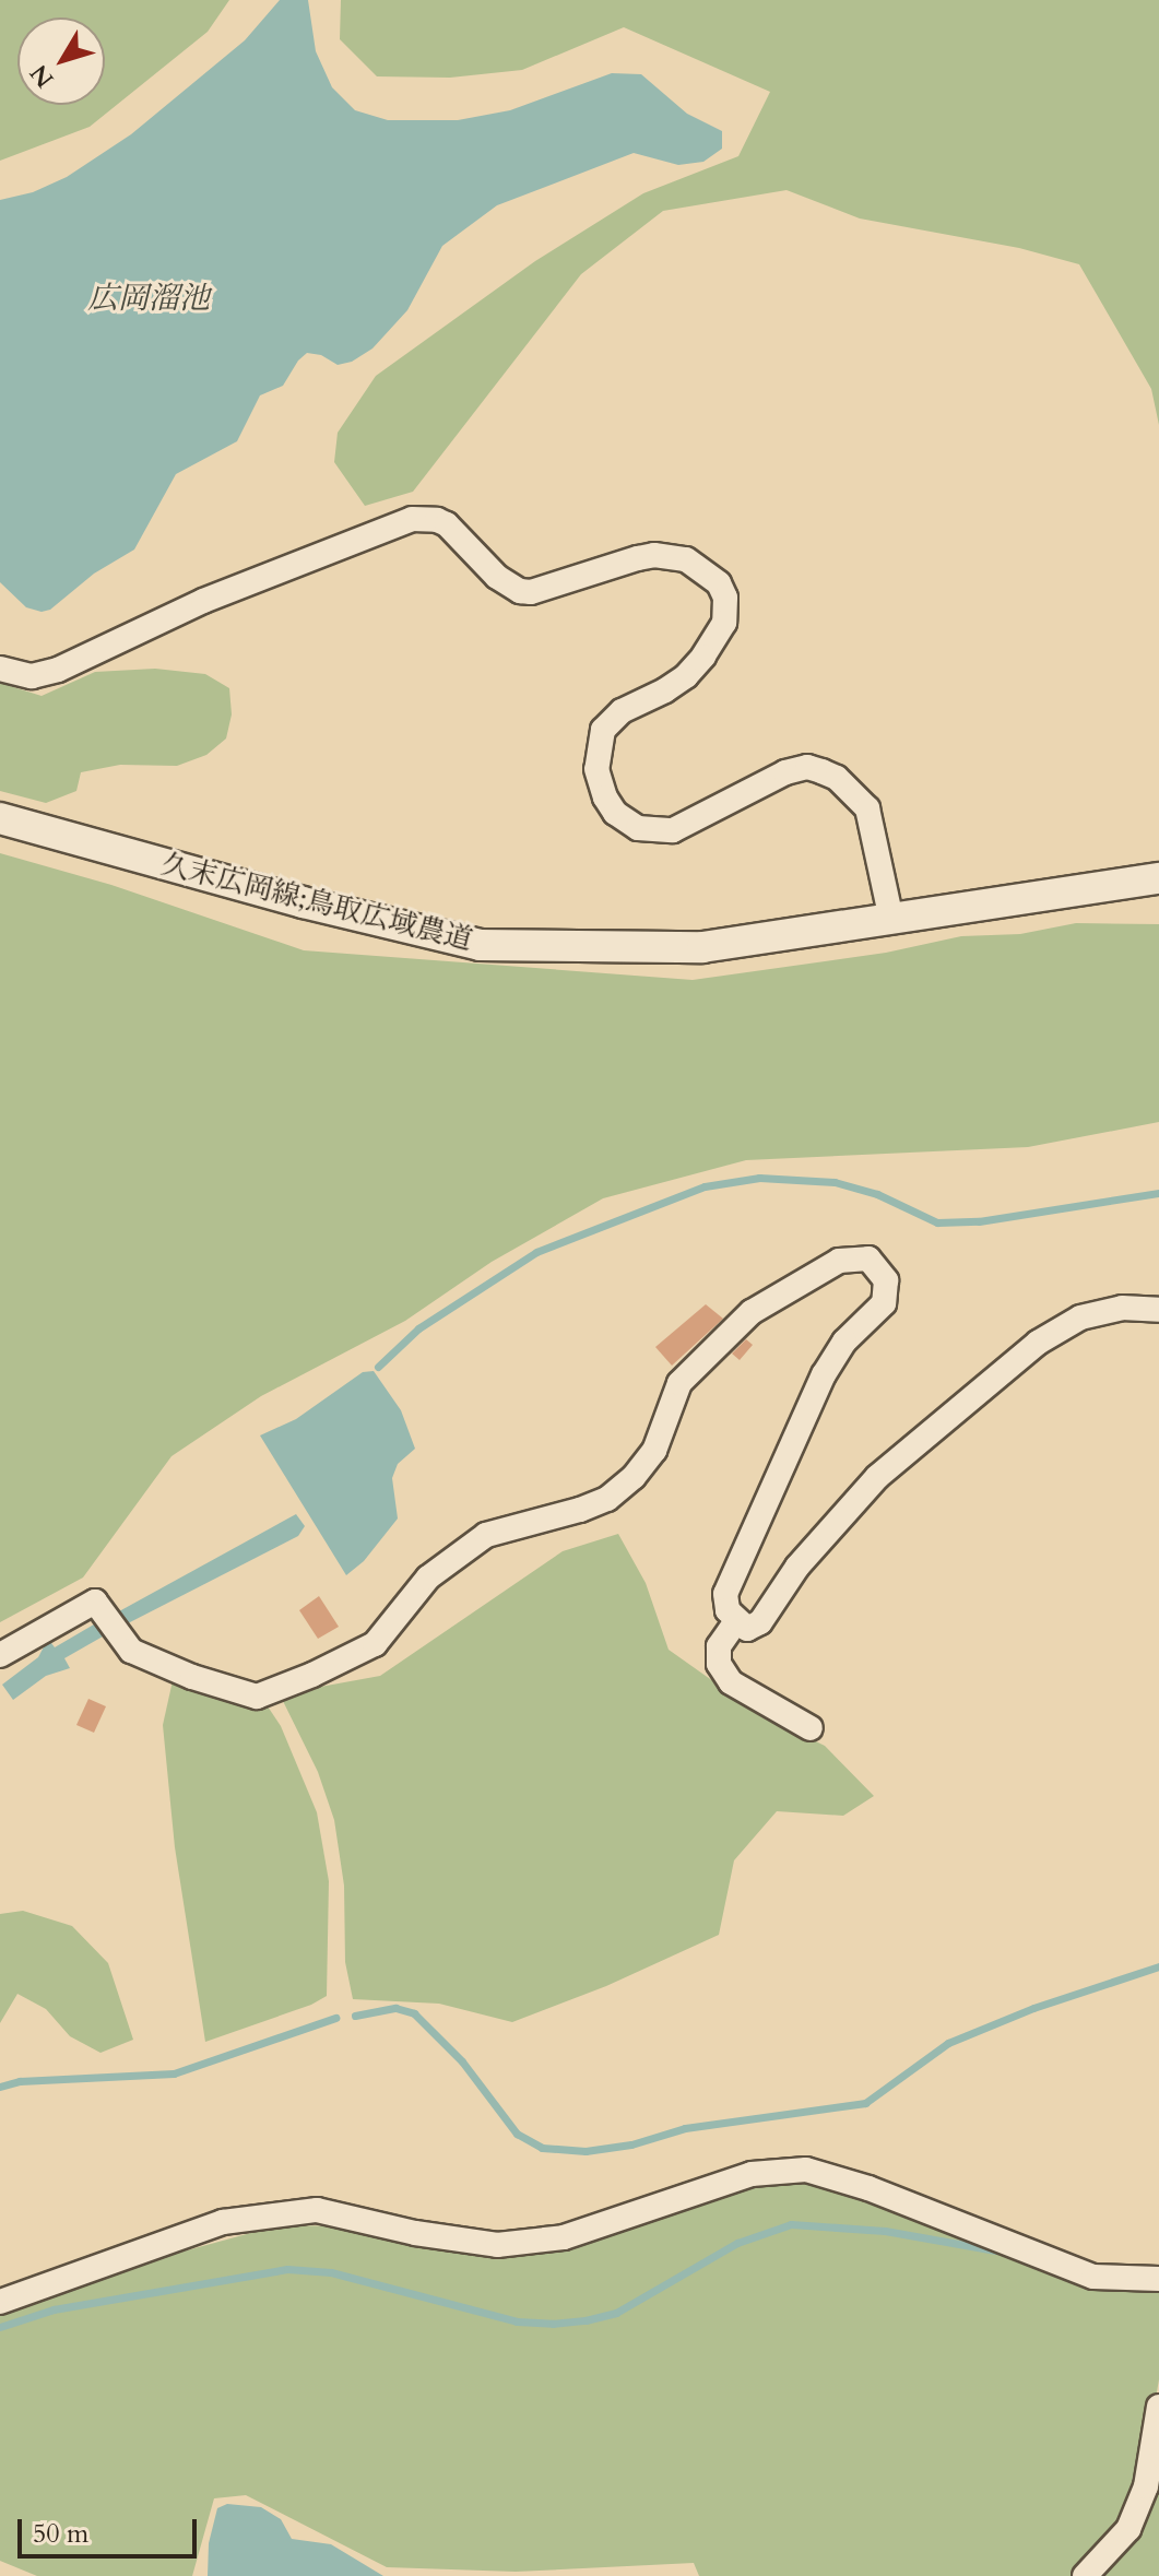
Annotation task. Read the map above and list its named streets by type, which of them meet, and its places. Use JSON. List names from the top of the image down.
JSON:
{
  "streets": {
    "street": ["久末広岡線;鳥取広域農道"]
  },
  "water": ["広岡溜池"],
  "scale_bar": "50 m",
  "north": "bottom left"
}
